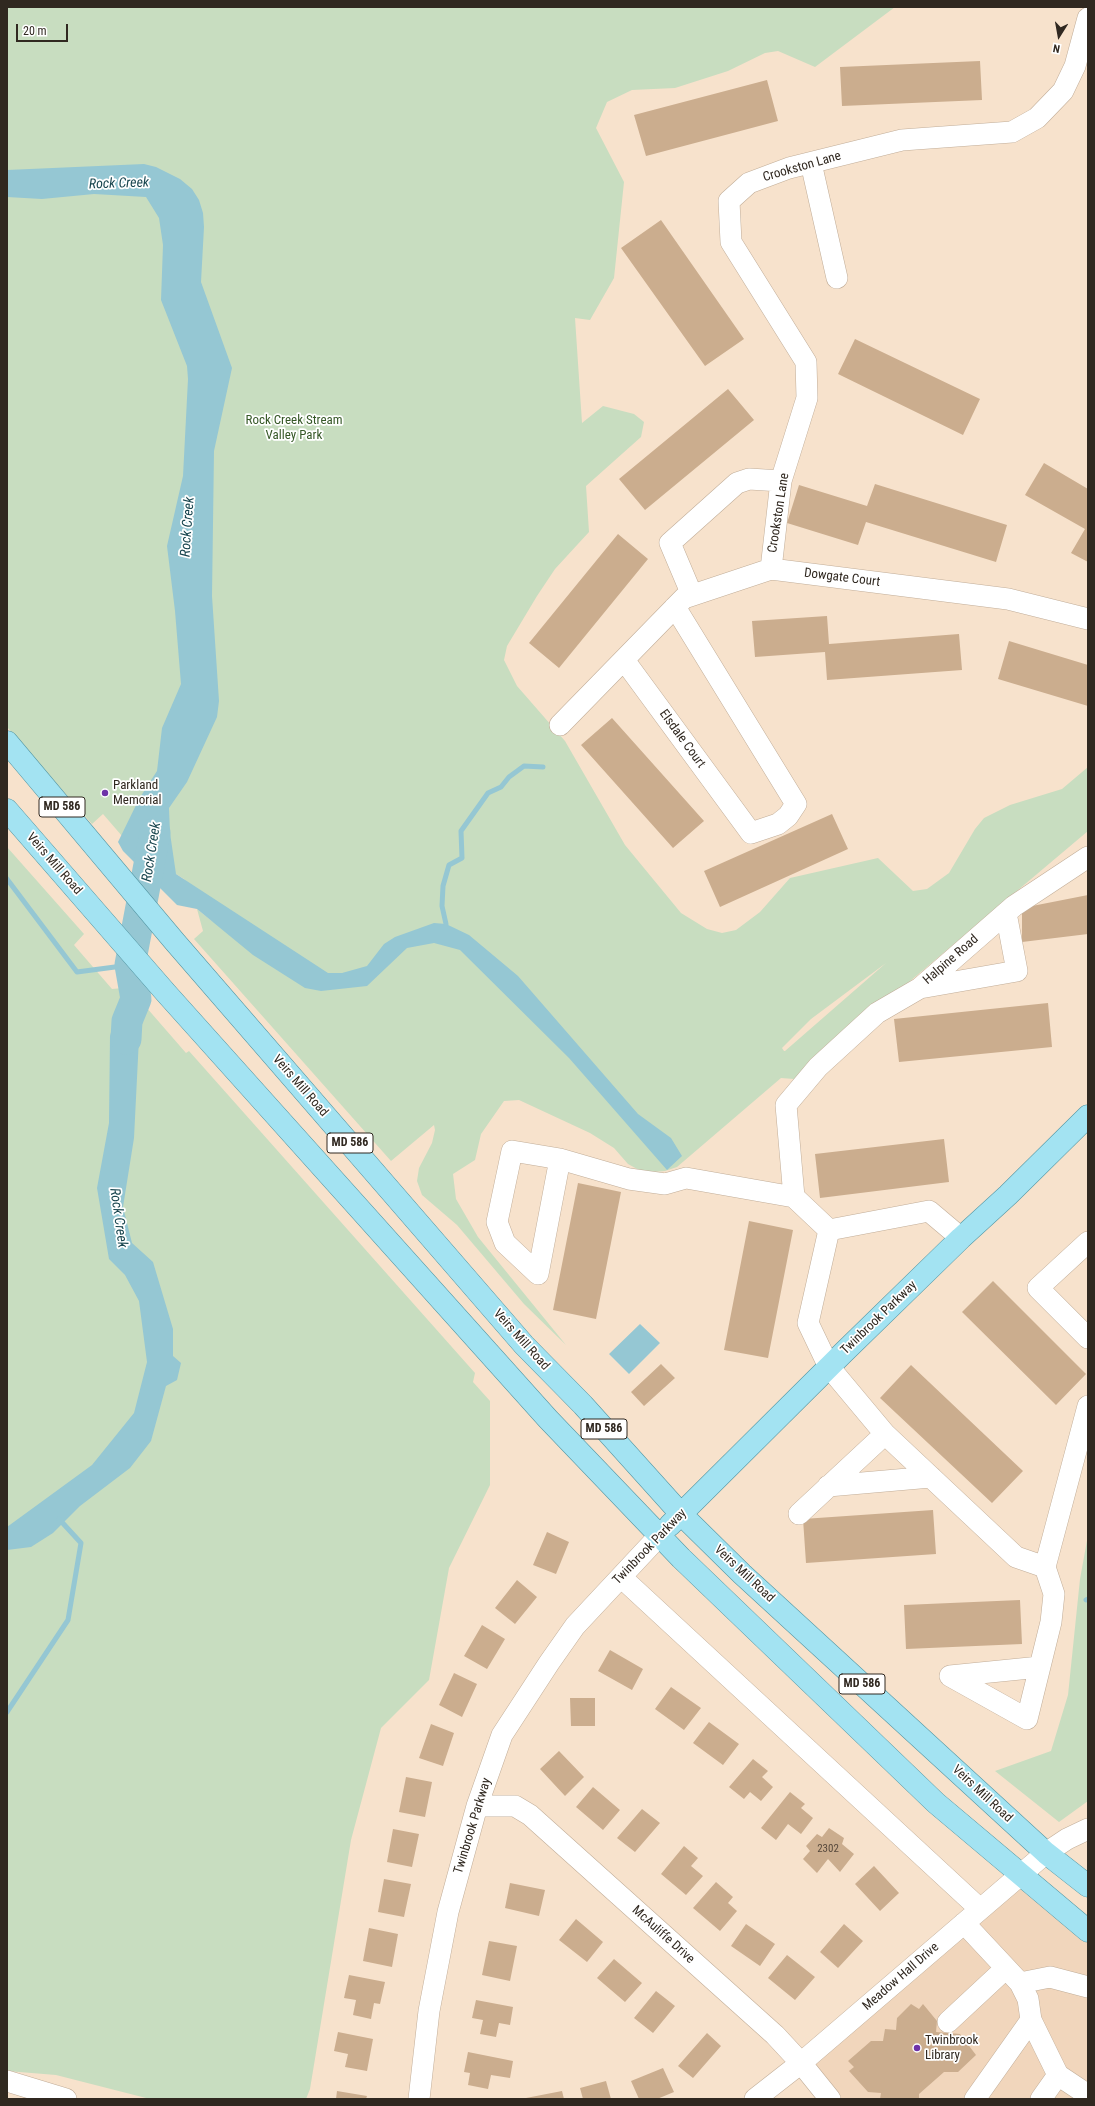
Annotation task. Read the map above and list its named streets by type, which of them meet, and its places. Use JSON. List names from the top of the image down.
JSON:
{
  "streets": {
    "main road": ["MD 586", "Veirs Mill Road", "Twinbrook Parkway"],
    "street": [
      "Crookston Lane",
      "Dowgate Court",
      "Elsdale Court",
      "Halpine Road",
      "McAuliffe Drive",
      "Meadow Hall Drive"
    ]
  },
  "crossings": [
    ["Crookston Lane", "Dowgate Court"],
    ["Dowgate Court", "Elsdale Court"],
    ["Veirs Mill Road", "Twinbrook Parkway"],
    ["Veirs Mill Road", "Meadow Hall Drive"],
    ["Twinbrook Parkway", "McAuliffe Drive"],
    ["McAuliffe Drive", "Meadow Hall Drive"]
  ],
  "water": ["Rock Creek"],
  "parks": ["Rock Creek Stream Valley Park"],
  "places": ["Parkland Memorial", "Twinbrook Library"],
  "house_numbers": ["2302"],
  "scale_bar": "20 m",
  "north": "bottom"
}
